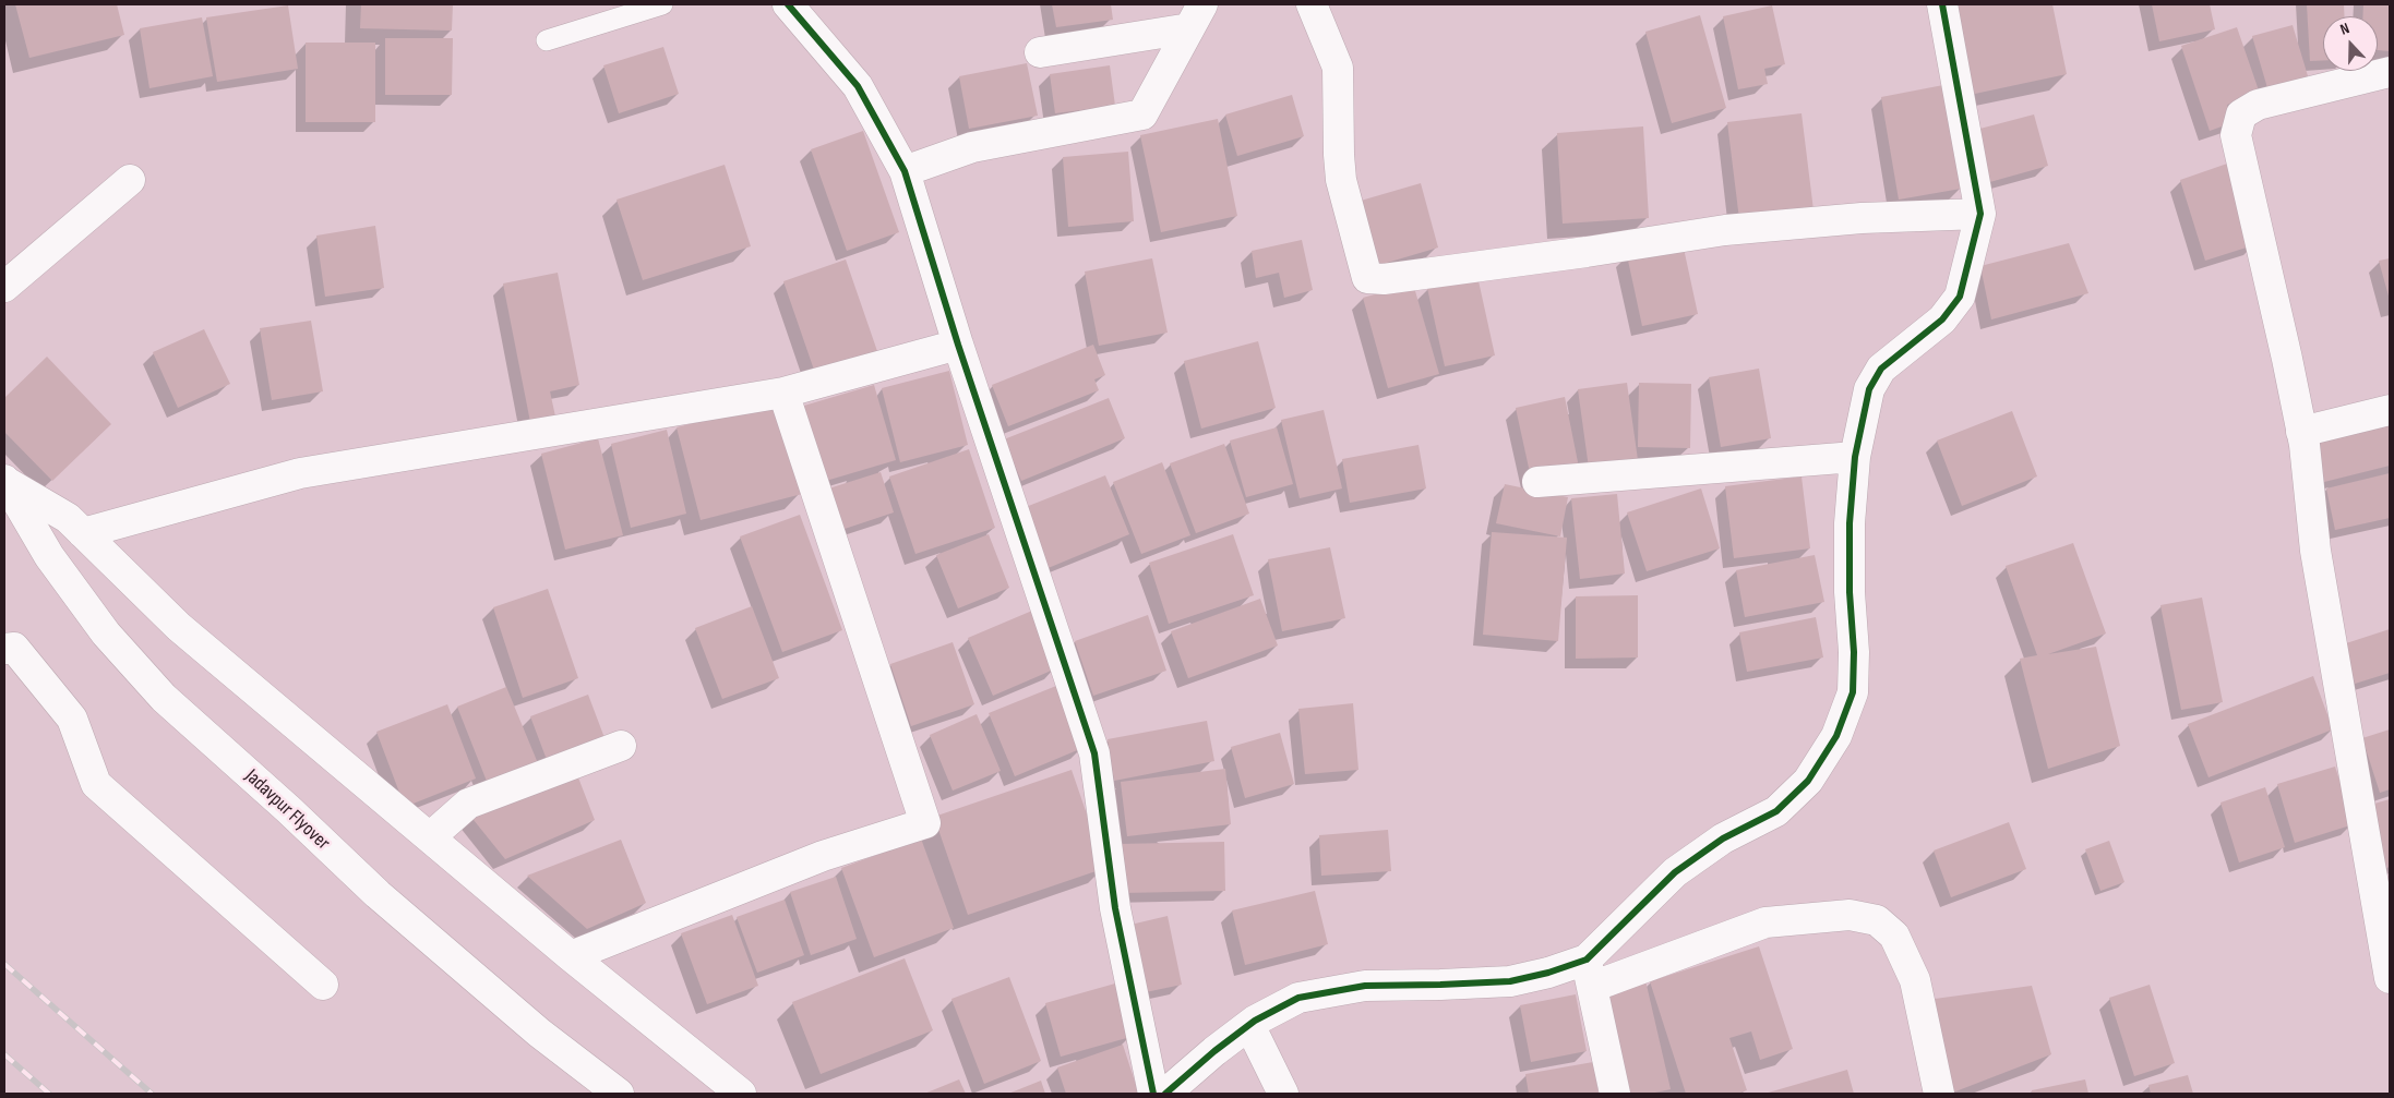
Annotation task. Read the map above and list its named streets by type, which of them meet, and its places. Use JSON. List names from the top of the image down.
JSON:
{
  "streets": {
    "street": ["Jadavpur Flyover"]
  },
  "north": "top"
}
